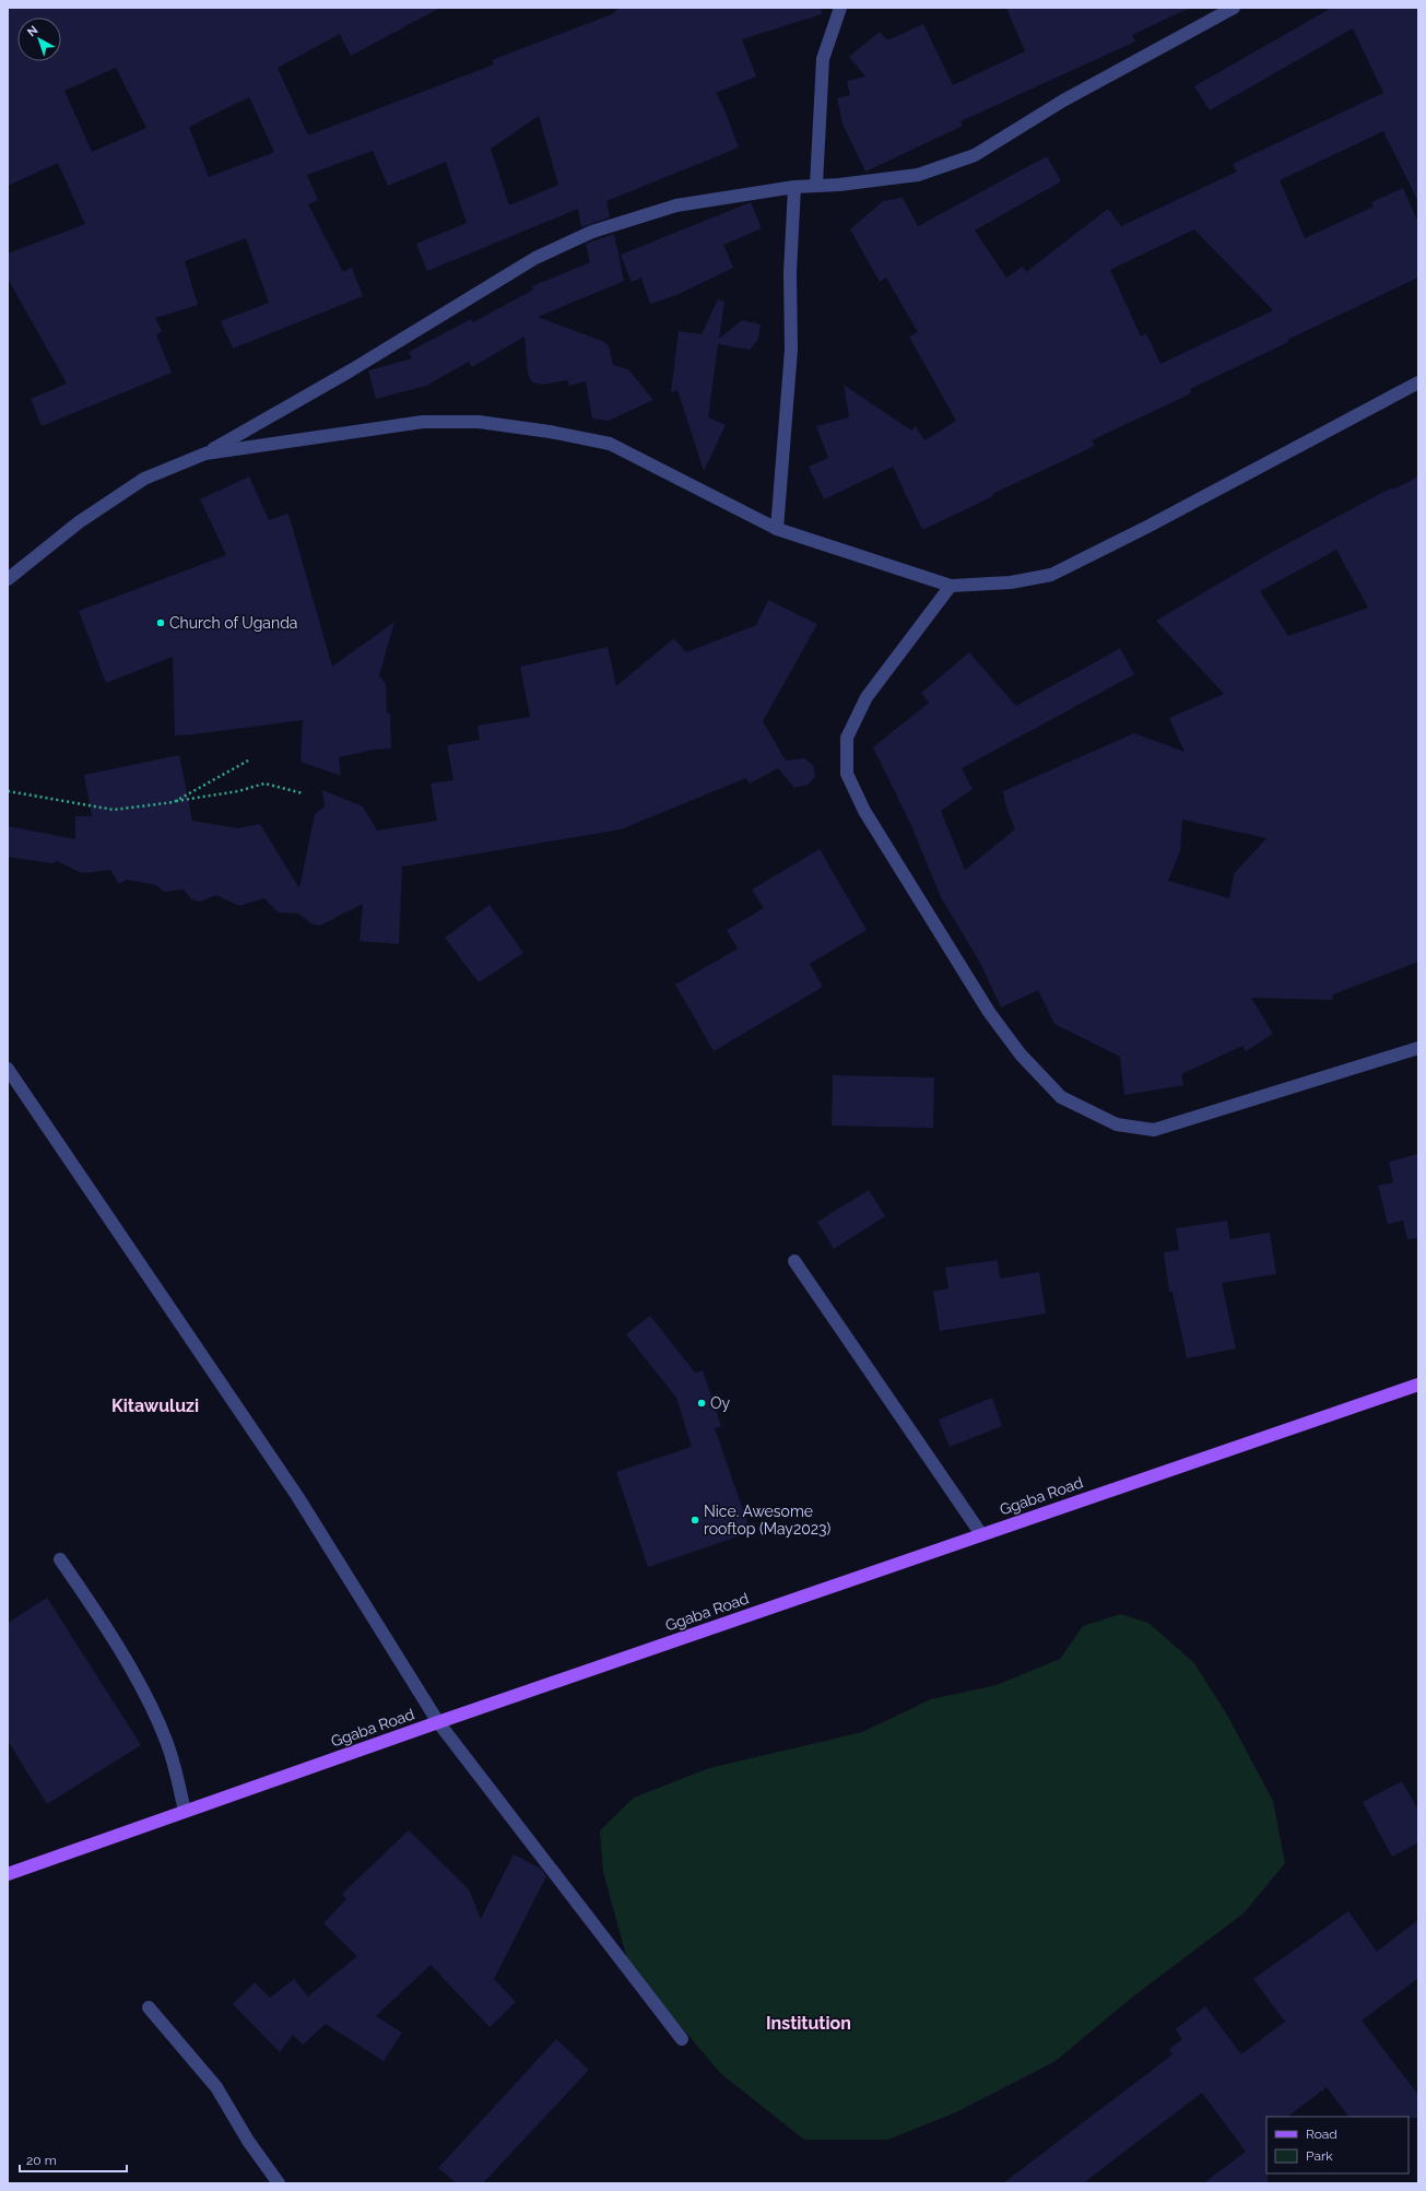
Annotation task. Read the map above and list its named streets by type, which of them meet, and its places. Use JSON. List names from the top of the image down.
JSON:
{
  "streets": {
    "main road": ["Ggaba Road"]
  },
  "districts": ["Kitawuluzi", "Institution"],
  "places": ["Church of Uganda", "Oy", "Nice. Awesome rooftop (May2023)"],
  "legend": ["Road", "Park"],
  "scale_bar": "20 m",
  "north": "top left"
}
